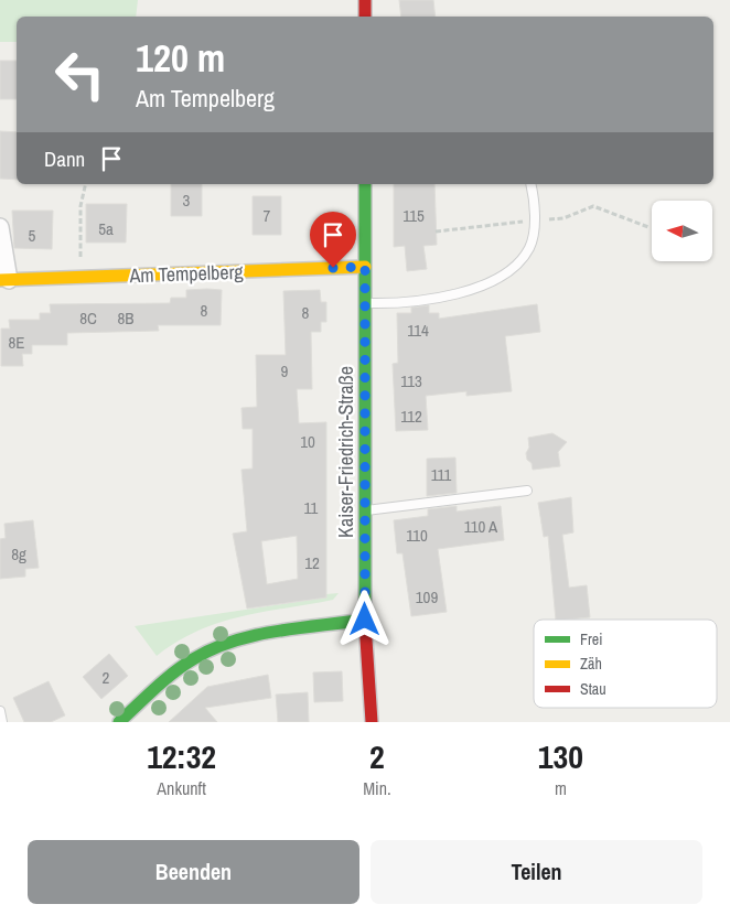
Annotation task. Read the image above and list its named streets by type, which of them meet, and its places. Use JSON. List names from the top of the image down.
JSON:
{
  "streets": {
    "street": ["Am Tempelberg", "Kaiser-Friedrich-Straße"]
  },
  "crossings": [
    ["Am Tempelberg", "Kaiser-Friedrich-Straße"]
  ],
  "house_numbers": [
    "3",
    "7",
    "115",
    "5a",
    "5",
    "8",
    "8",
    "8C",
    "8B",
    "114",
    "8E",
    "9",
    "113",
    "112",
    "10",
    "111",
    "11",
    "110 A",
    "110",
    "8g",
    "12",
    "109",
    "2"
  ],
  "legend": ["Frei", "Zäh", "Stau"],
  "north": "left",
  "page": {
    "turn": ["120 m", "Am Tempelberg"],
    "then": "Dann",
    "eta": [
      "12:32",
      "Ankunft",
      "2",
      "Min.",
      "130",
      "m"
    ],
    "buttons": ["Beenden", "Teilen"]
  }
}
